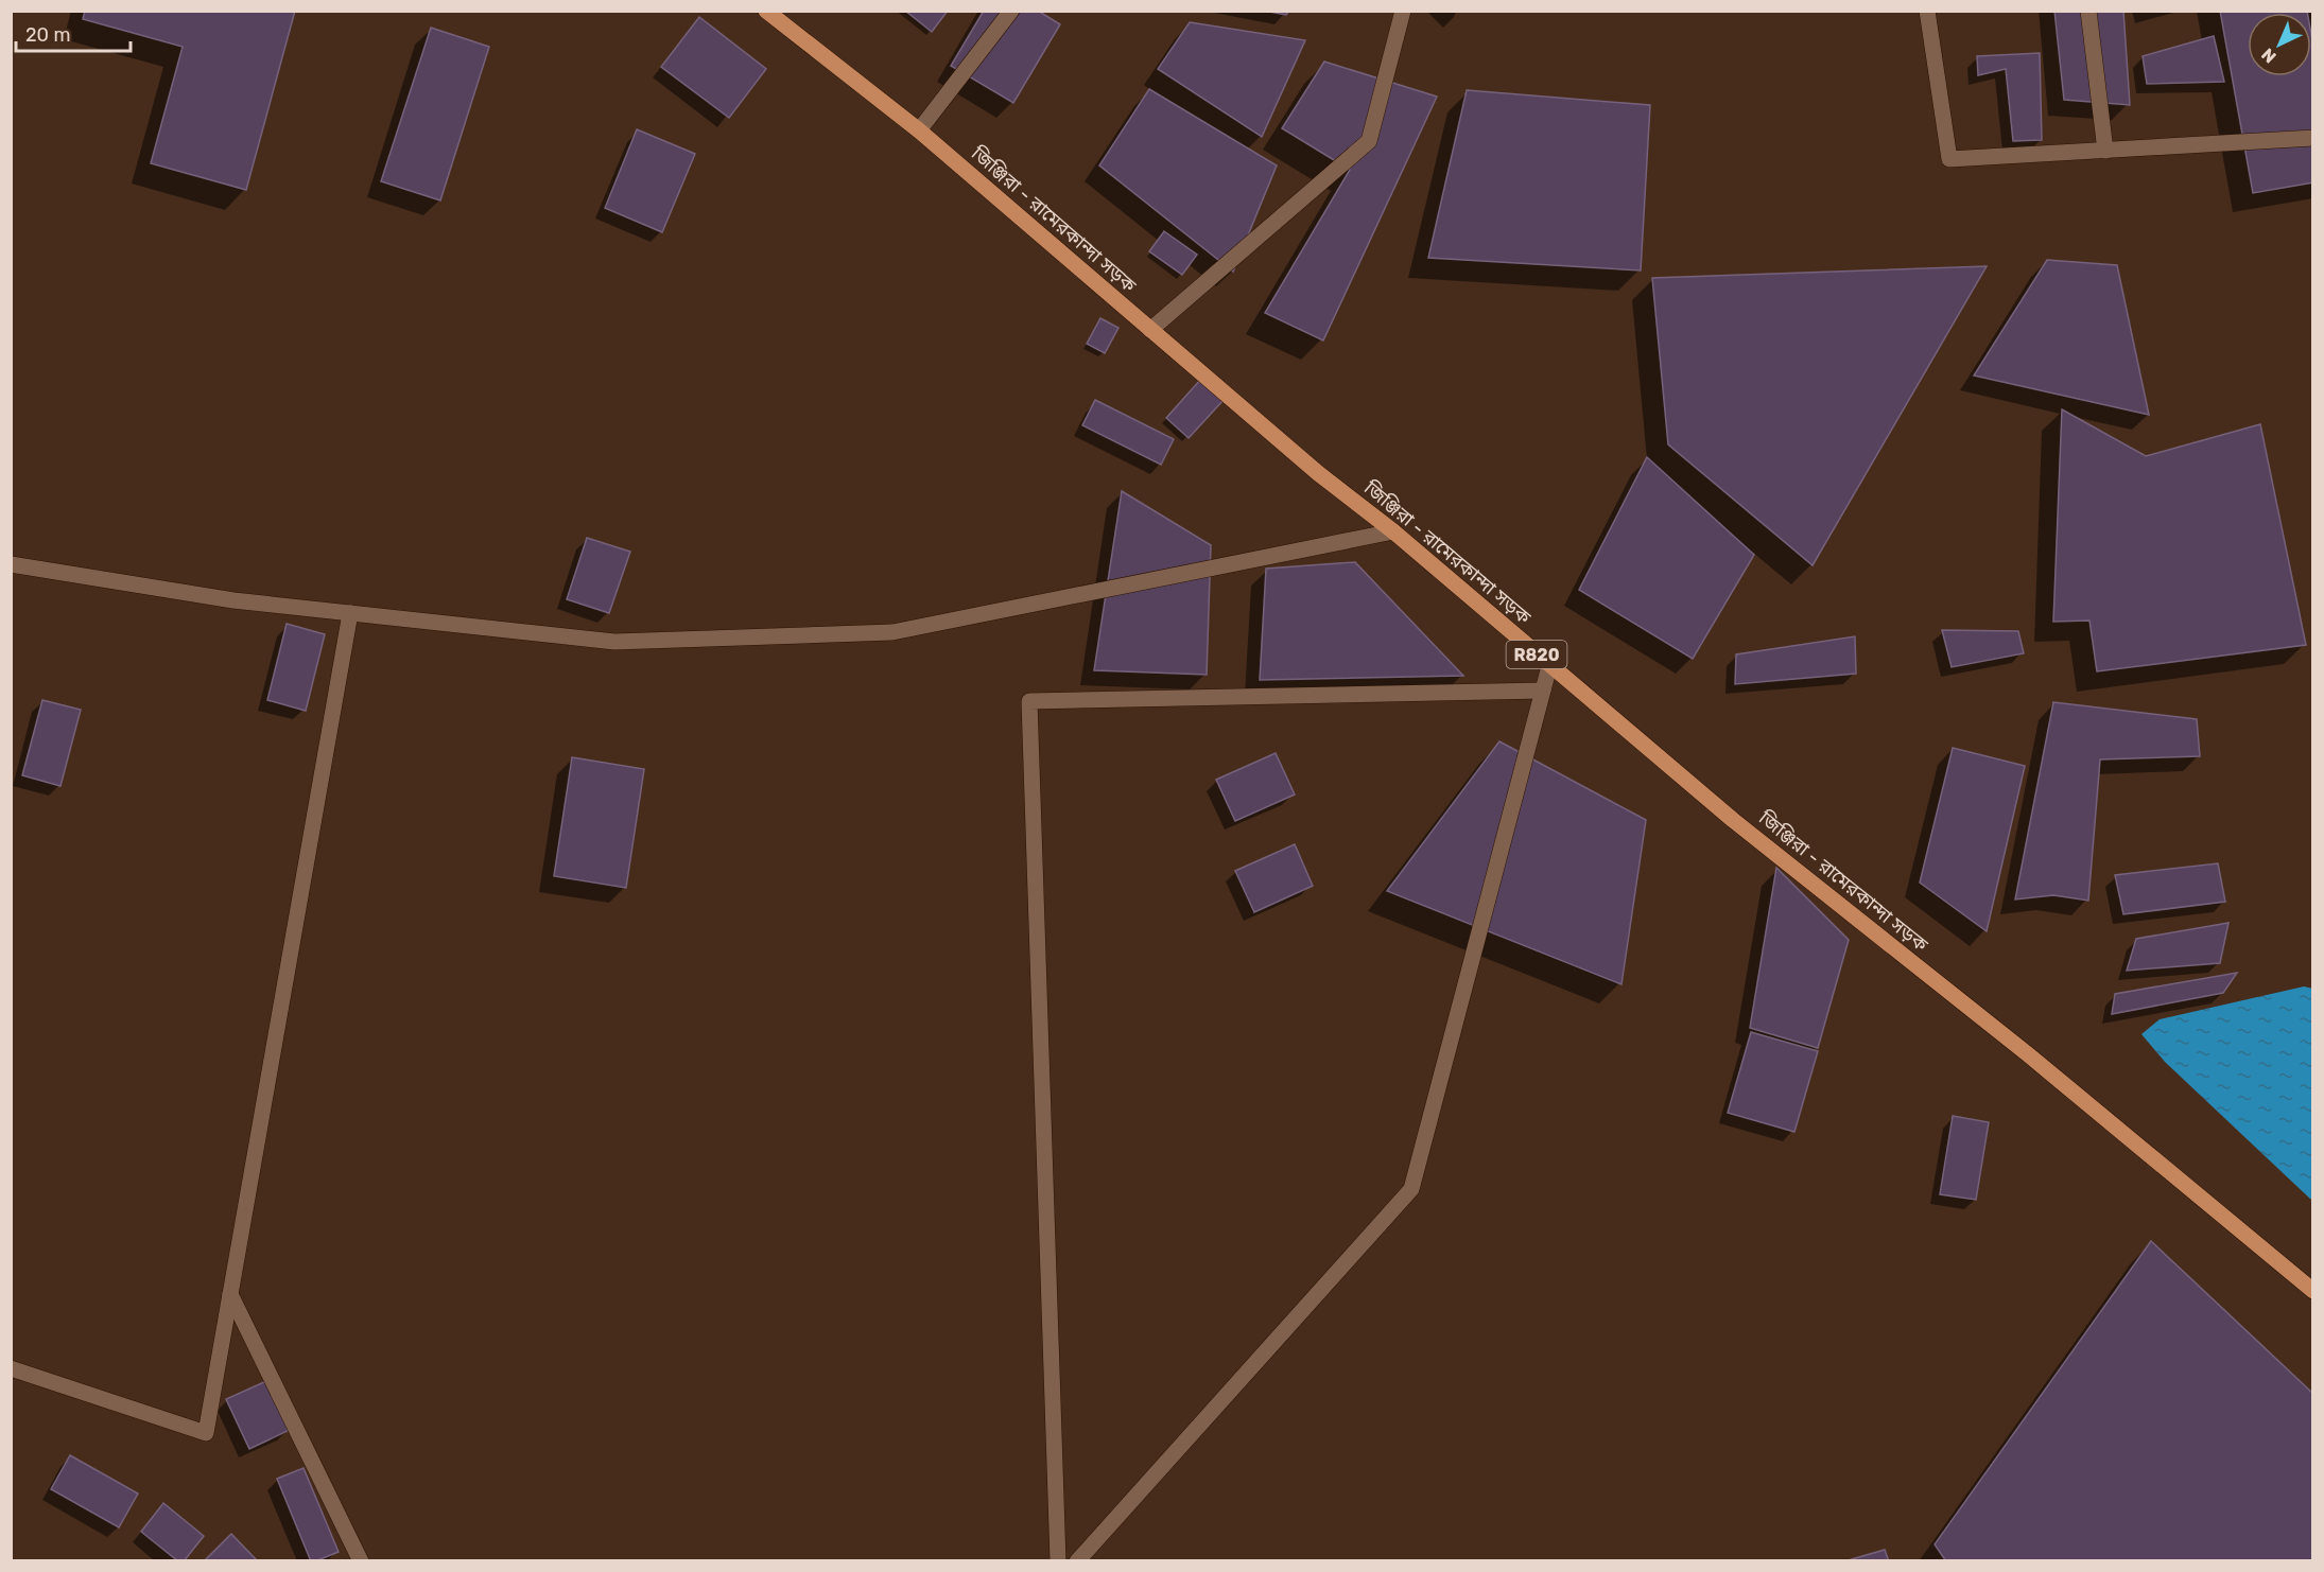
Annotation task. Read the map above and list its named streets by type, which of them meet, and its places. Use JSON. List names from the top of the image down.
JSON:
{
  "streets": {
    "main road": ["জিঞ্জিরা - রামেরকান্দা সড়ক", "R820"]
  },
  "scale_bar": "20 m",
  "north": "bottom left"
}
